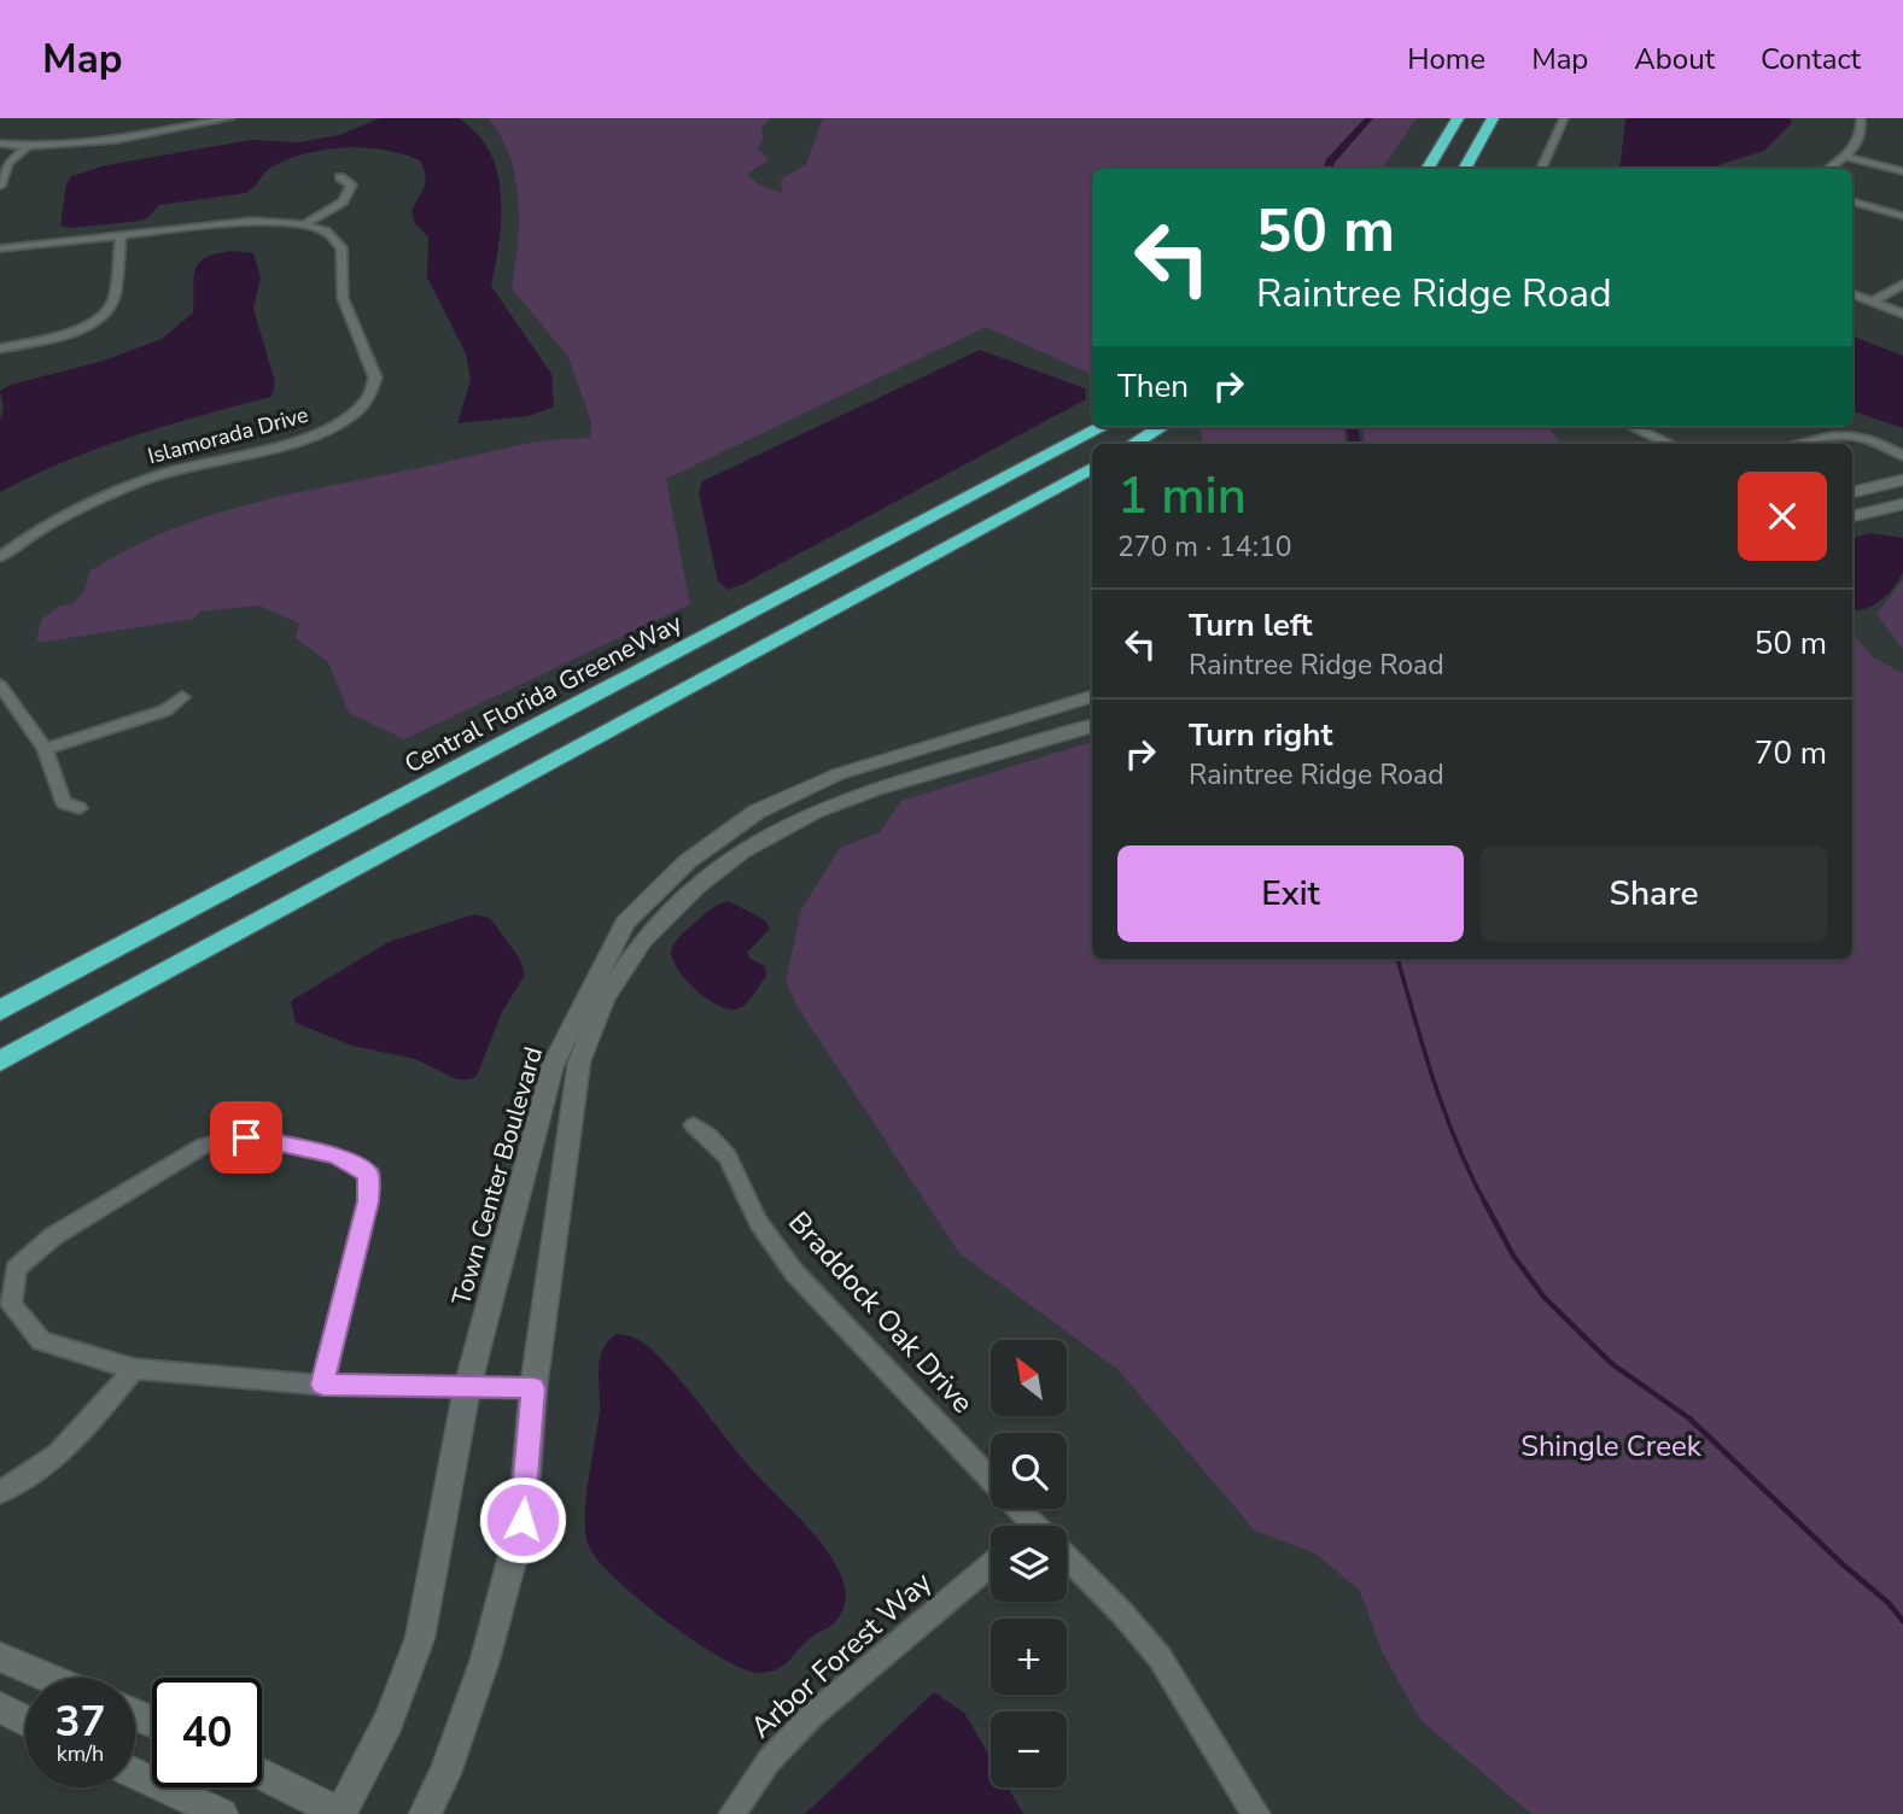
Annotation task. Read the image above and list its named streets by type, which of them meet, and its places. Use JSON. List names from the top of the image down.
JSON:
{
  "streets": {
    "highway": ["Central Florida GreeneWay"],
    "street": [
      "Islamorada Drive",
      "Town Center Boulevard",
      "Braddock Oak Drive",
      "Arbor Forest Way"
    ]
  },
  "parks": ["Shingle Creek"],
  "north": "top left",
  "page": {
    "header": "Map",
    "nav": [
      "Home",
      "Map",
      "About",
      "Contact"
    ],
    "turn": ["50 m", "Raintree Ridge Road"],
    "then": "Then",
    "heading": ["1 min", "270 m · 14:10"],
    "list": [
      {
        "name": "Turn left",
        "note": "Raintree Ridge Road",
        "value": "50 m"
      },
      {
        "name": "Turn right",
        "note": "Raintree Ridge Road",
        "value": "70 m"
      }
    ],
    "buttons": ["Exit", "Share"],
    "map_buttons": ["+", "−"],
    "speed": "37 km/h",
    "limit": "40"
  }
}
